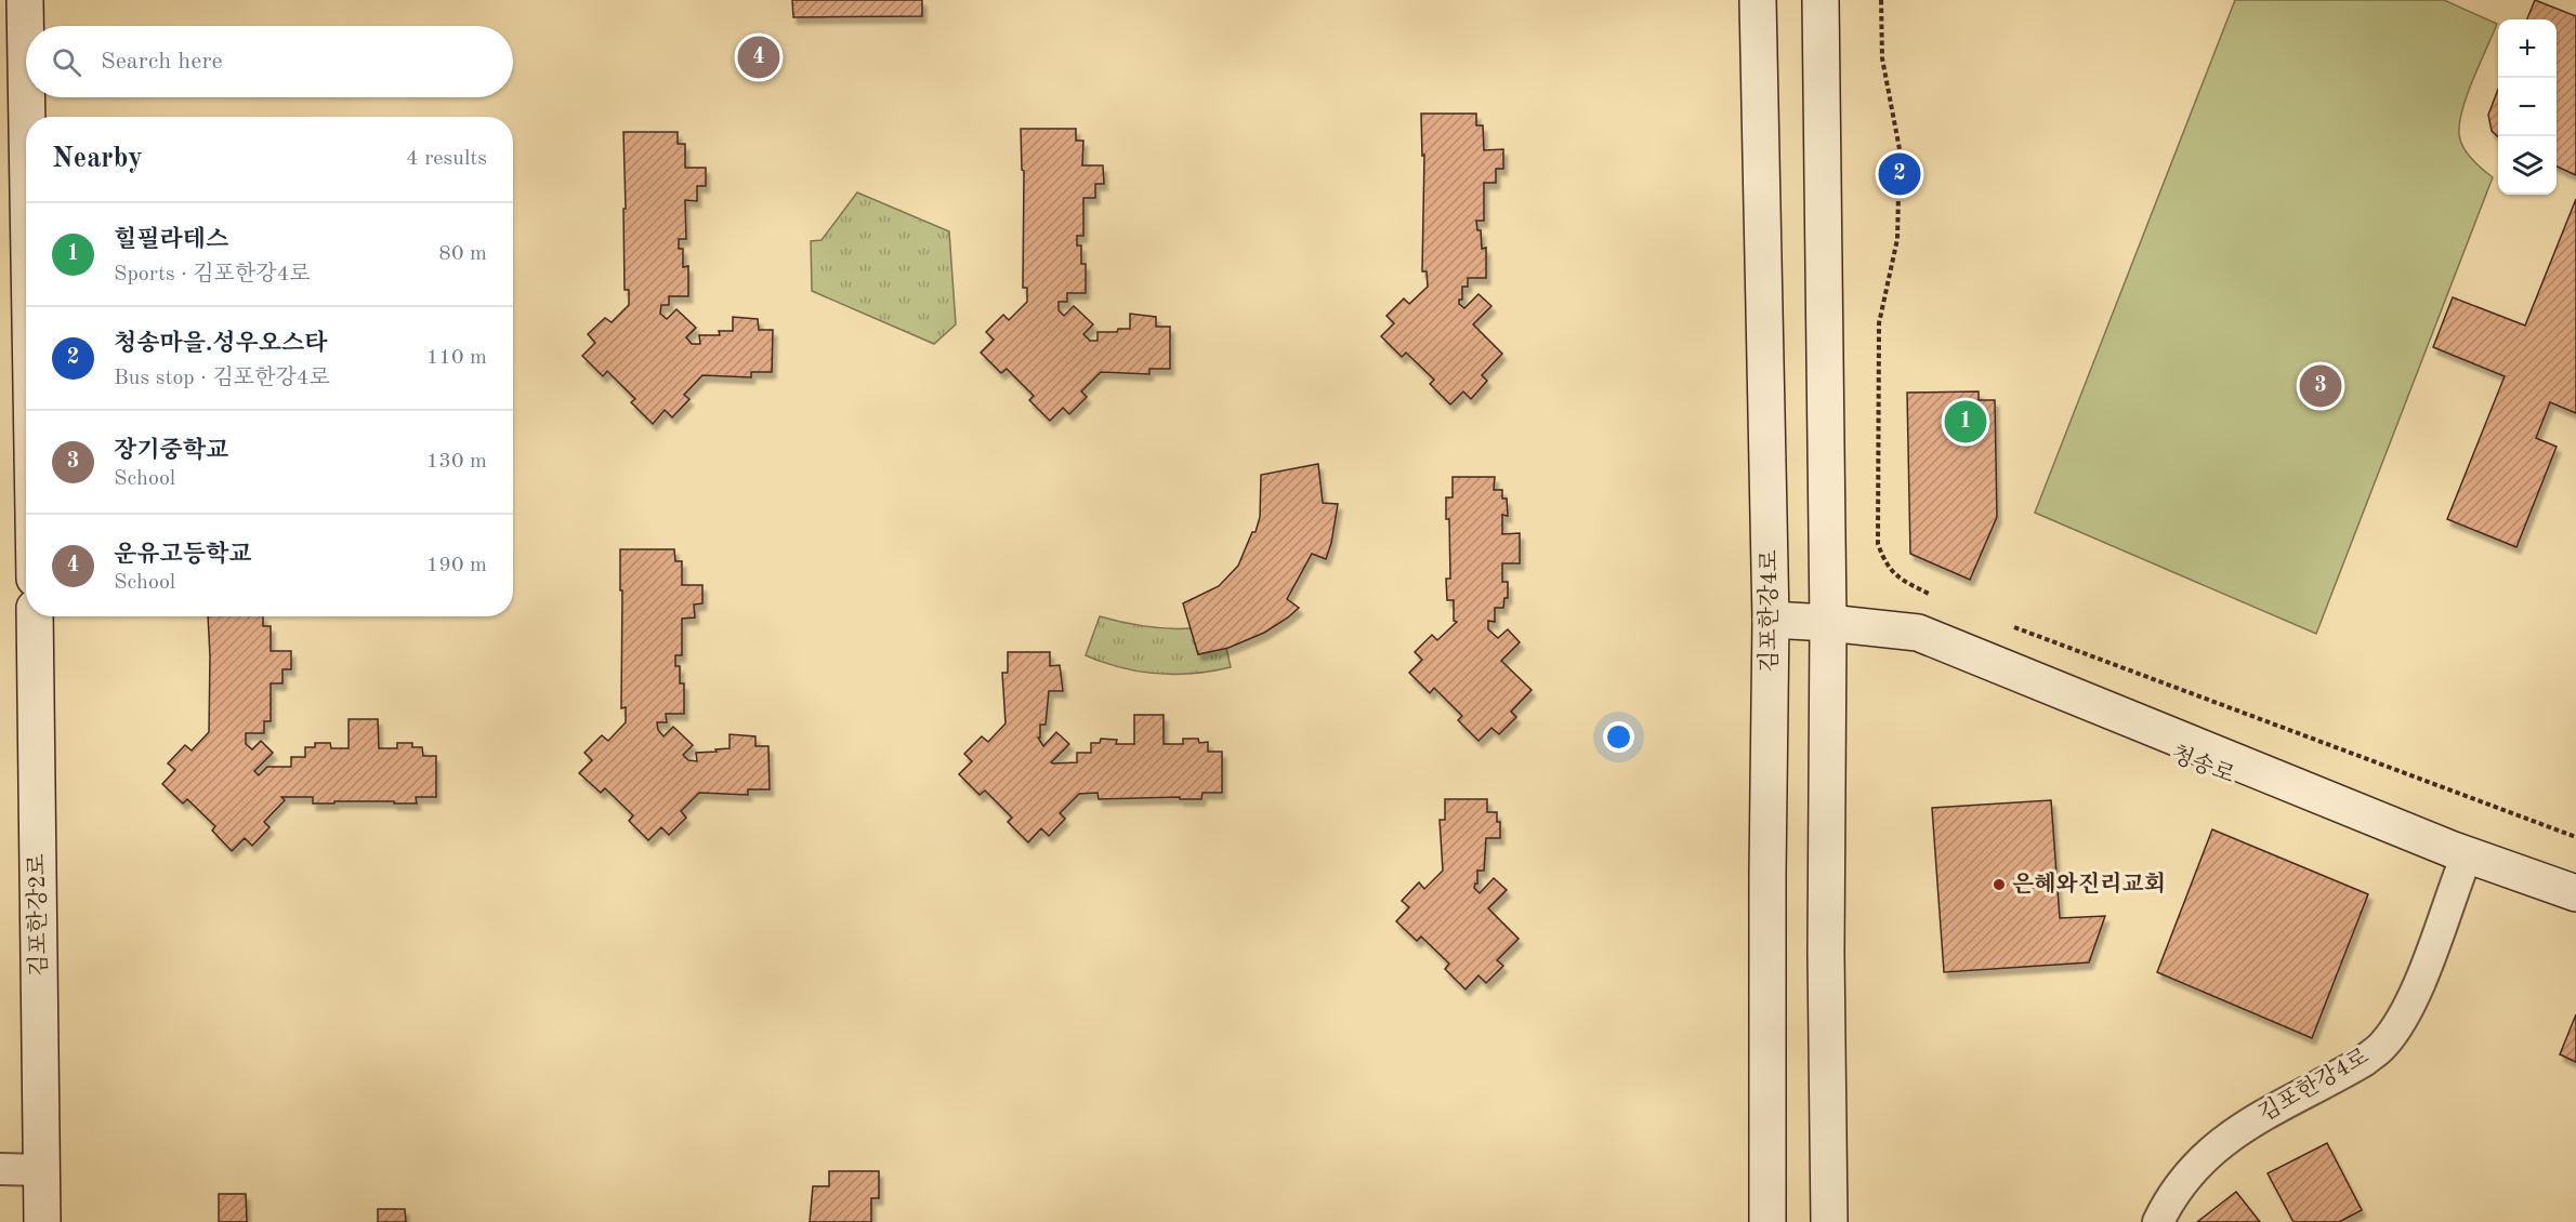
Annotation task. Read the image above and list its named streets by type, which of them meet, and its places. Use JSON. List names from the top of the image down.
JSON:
{
  "streets": {
    "street": ["김포한강4로", "청송로", "김포한강2로"]
  },
  "crossings": [
    ["김포한강4로", "청송로"]
  ],
  "places": ["은혜와진리교회"],
  "page": {
    "map_buttons": ["+", "−"],
    "search": "Search here",
    "pins": [
      "4",
      "2",
      "3",
      "1"
    ],
    "heading": ["Nearby", "4 results"],
    "list": [
      {
        "mark": "1",
        "name": "힐필라테스",
        "note": "Sports · 김포한강4로",
        "value": "80 m"
      },
      {
        "mark": "2",
        "name": "청송마을.성우오스타",
        "note": "Bus stop · 김포한강4로",
        "value": "110 m"
      },
      {
        "mark": "3",
        "name": "장기중학교",
        "note": "School",
        "value": "130 m"
      },
      {
        "mark": "4",
        "name": "운유고등학교",
        "note": "School",
        "value": "190 m"
      }
    ]
  }
}
